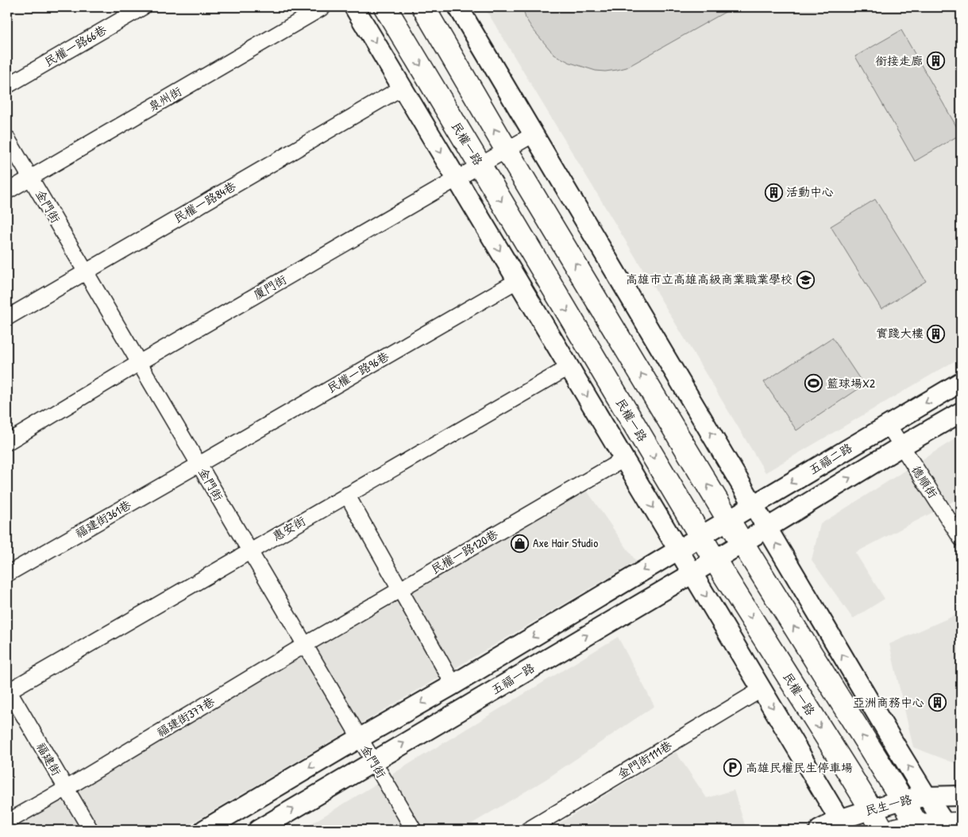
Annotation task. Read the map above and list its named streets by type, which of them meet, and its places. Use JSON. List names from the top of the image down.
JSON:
{
  "streets": {
    "main road": ["民權一路"],
    "street": [
      "民權一路66巷",
      "泉州街",
      "民權一路84巷",
      "金門街",
      "廈門街",
      "民權一路96巷",
      "五福二路",
      "德順街",
      "福建街361巷",
      "惠安街",
      "民權一路120巷",
      "五福一路",
      "福建街377巷",
      "福建街",
      "金門街111巷",
      "民生一路"
    ]
  },
  "crossings": [
    ["泉州街", "金門街"],
    ["民權一路", "廈門街"],
    ["民權一路", "五福二路"],
    ["民權一路", "五福一路"],
    ["民權一路", "民生一路"],
    ["民權一路84巷", "金門街"],
    ["金門街", "廈門街"],
    ["金門街", "民權一路96巷"],
    ["金門街", "福建街361巷"],
    ["金門街", "惠安街"],
    ["金門街", "民權一路120巷"],
    ["金門街", "五福一路"],
    ["金門街", "福建街377巷"],
    ["民權一路96巷", "福建街361巷"],
    ["五福二路", "德順街"],
    ["惠安街", "福建街"],
    ["民權一路120巷", "福建街377巷"],
    ["福建街377巷", "福建街"]
  ],
  "places": {
    "building": [
      "銜接走廊",
      "活動中心",
      "實踐大樓",
      "亞洲商務中心"
    ],
    "school or university": ["高雄市立高雄高級商業職業學校"],
    "sports": ["籃球場X2"],
    "shop": ["Axe Hair Studio"],
    "parking": ["高雄民權民生停車場"]
  }
}
